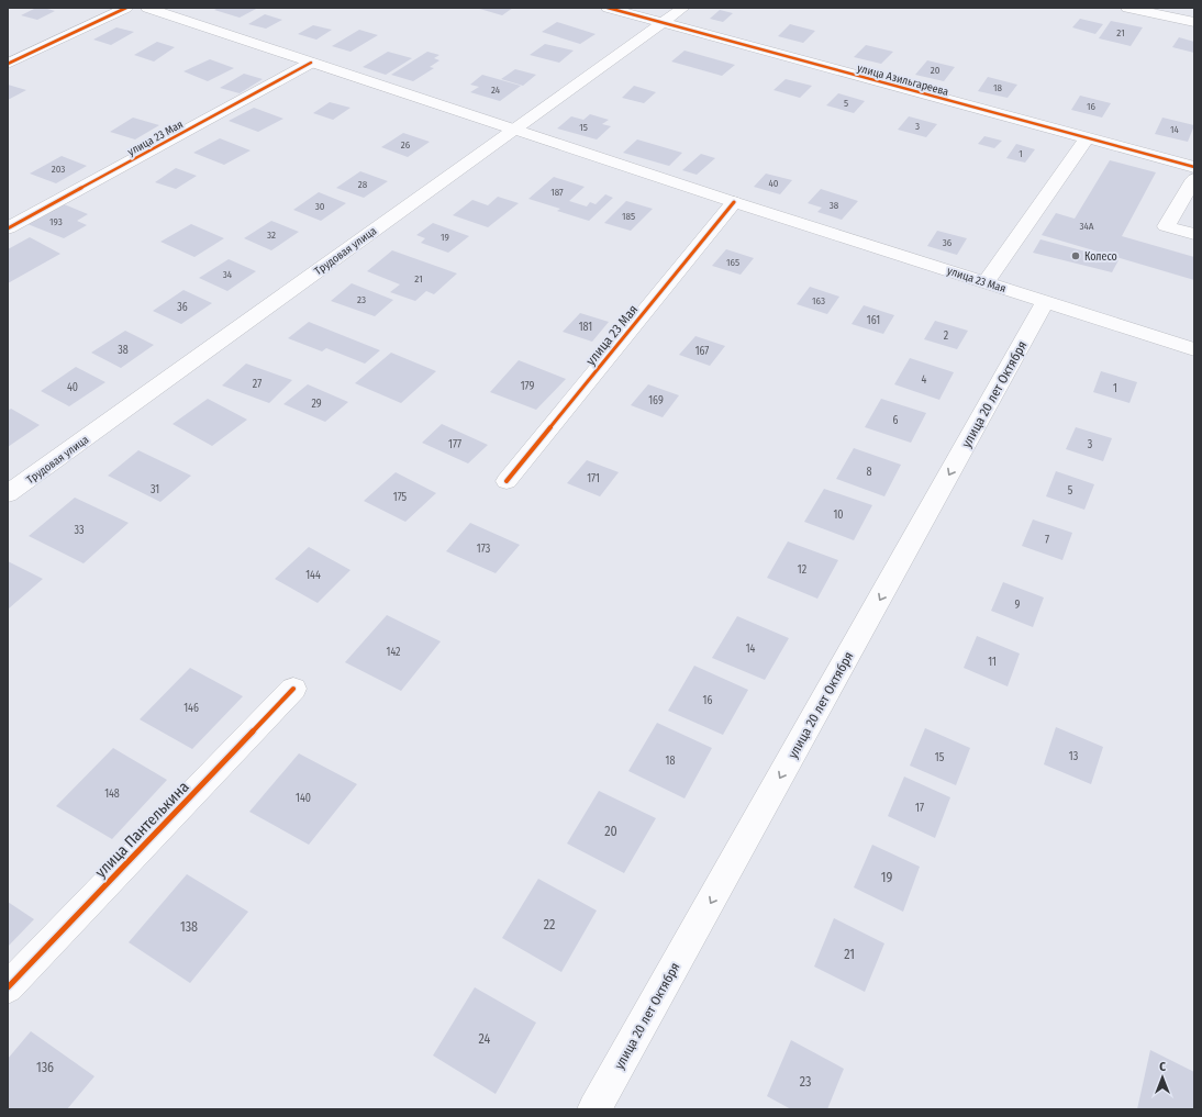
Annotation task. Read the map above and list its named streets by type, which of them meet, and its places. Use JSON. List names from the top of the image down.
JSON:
{
  "streets": {
    "street": [
      "улица Азильгареева",
      "улица 23 Мая",
      "Трудовая улица",
      "улица 20 лет Октября",
      "улица Пантелькина"
    ]
  },
  "crossings": [
    ["улица Азильгареева", "Трудовая улица"],
    ["улица 23 Мая", "Трудовая улица"],
    ["улица 23 Мая", "улица 20 лет Октября"]
  ],
  "one_way": ["улица 20 лет Октября"],
  "places": ["Колесо"],
  "house_numbers": [
    "21",
    "20",
    "18",
    "24",
    "5",
    "16",
    "3",
    "15",
    "14",
    "26",
    "1",
    "203",
    "40",
    "28",
    "187",
    "38",
    "30",
    "185",
    "193",
    "34А",
    "32",
    "19",
    "36",
    "165",
    "34",
    "21",
    "23",
    "163",
    "36",
    "161",
    "181",
    "2",
    "38",
    "167",
    "4",
    "27",
    "179",
    "40",
    "1",
    "169",
    "29",
    "6",
    "177",
    "3",
    "8",
    "171",
    "31",
    "5",
    "175",
    "10",
    "33",
    "7",
    "173",
    "12",
    "144",
    "9",
    "14",
    "142",
    "11",
    "16",
    "146",
    "13",
    "15",
    "18",
    "148",
    "140",
    "17",
    "20",
    "19",
    "22",
    "138",
    "21",
    "24",
    "136",
    "23"
  ],
  "north": "top"
}
